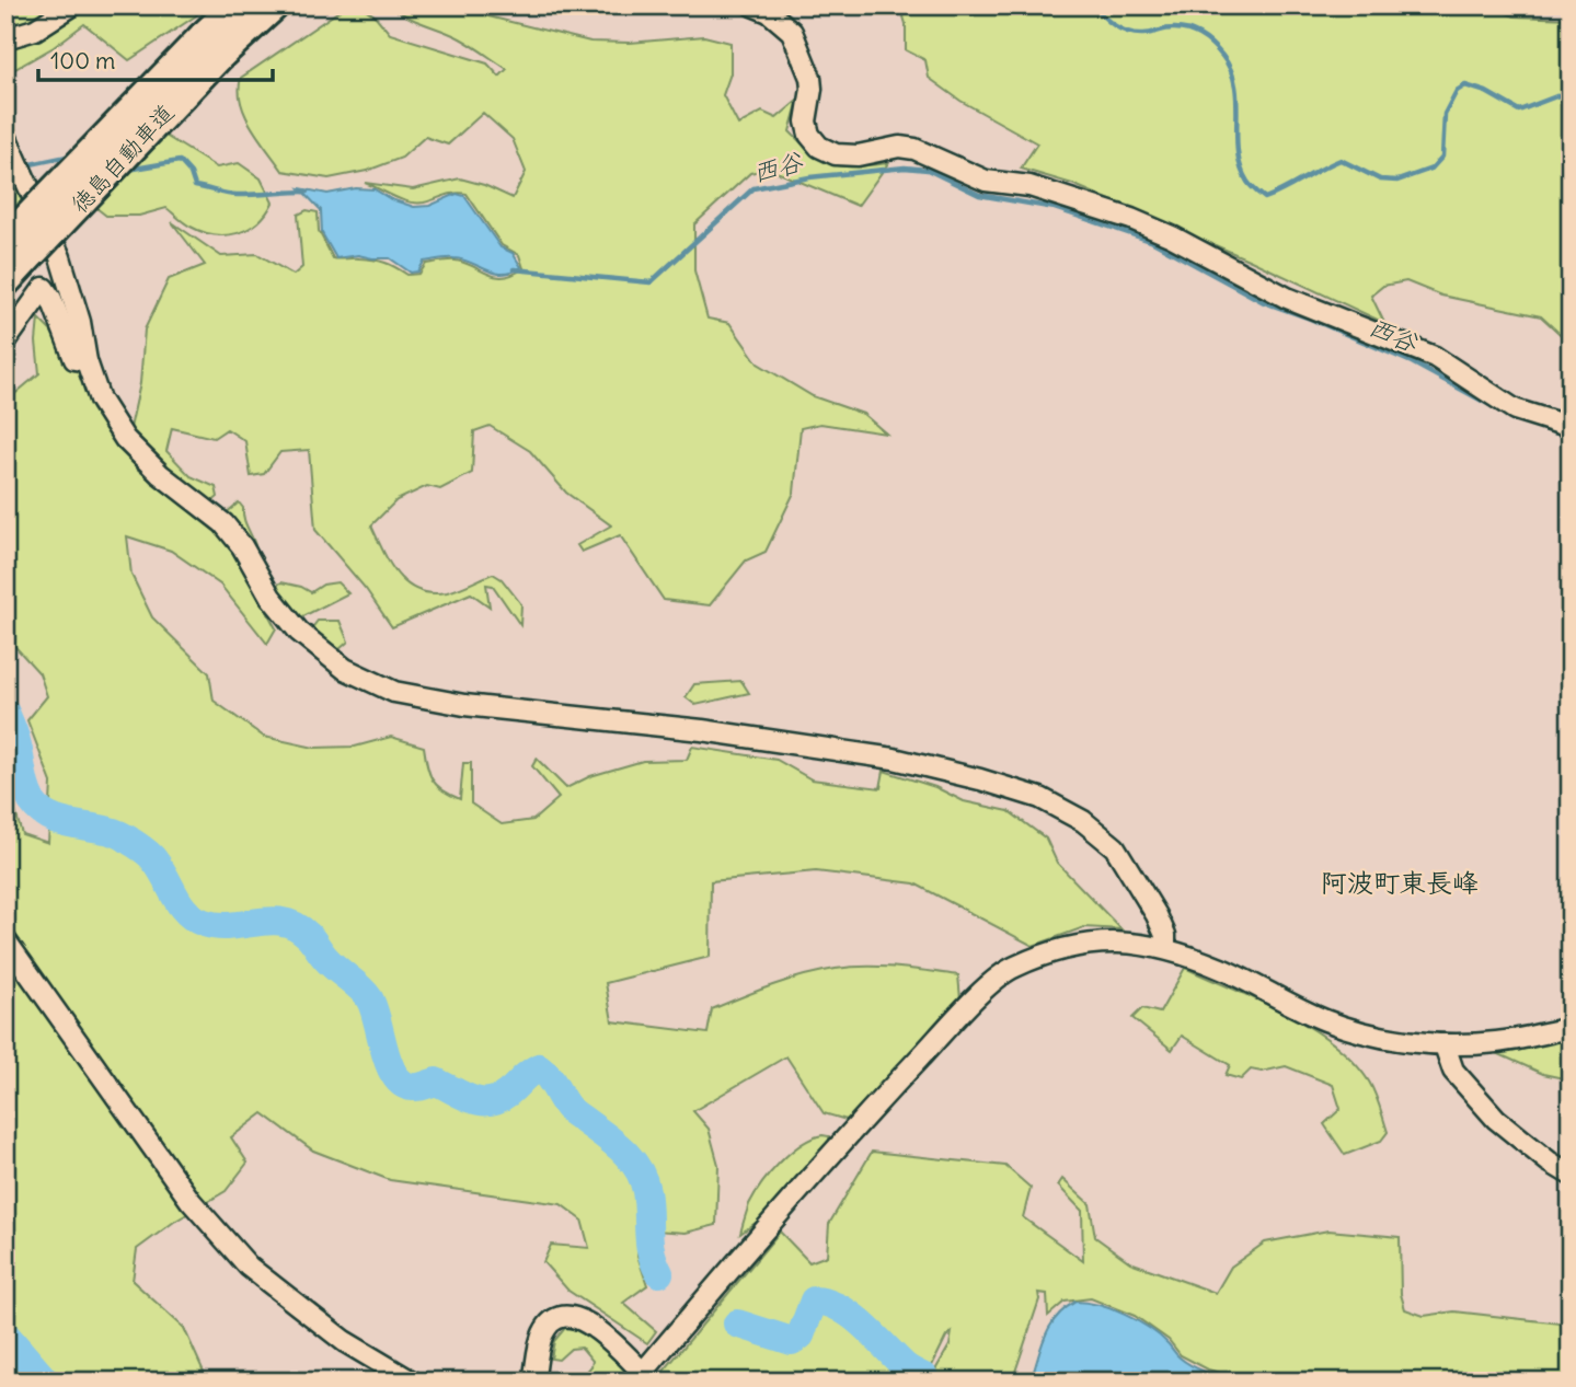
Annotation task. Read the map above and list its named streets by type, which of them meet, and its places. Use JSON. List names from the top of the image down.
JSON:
{
  "streets": {
    "highway": ["徳島自動車道"]
  },
  "districts": ["阿波町東長峰"],
  "water": ["西谷"],
  "scale_bar": "100 m"
}
